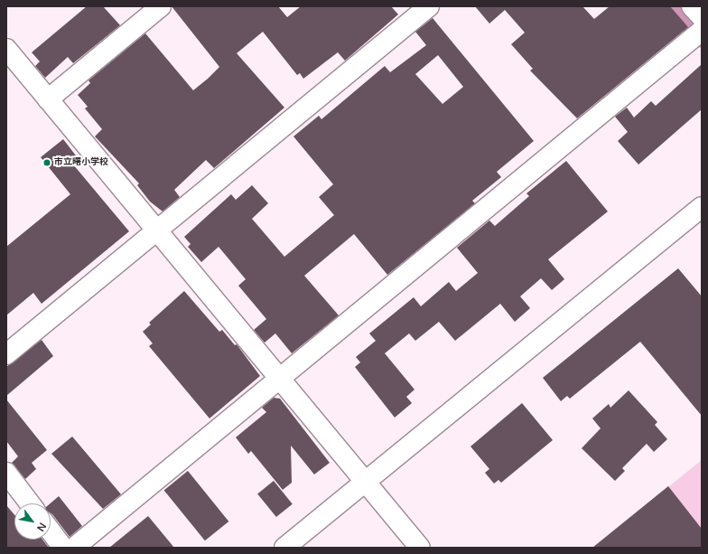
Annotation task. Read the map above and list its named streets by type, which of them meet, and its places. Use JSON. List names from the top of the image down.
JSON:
{
  "places": ["市立曙小学校"],
  "north": "bottom right"
}
